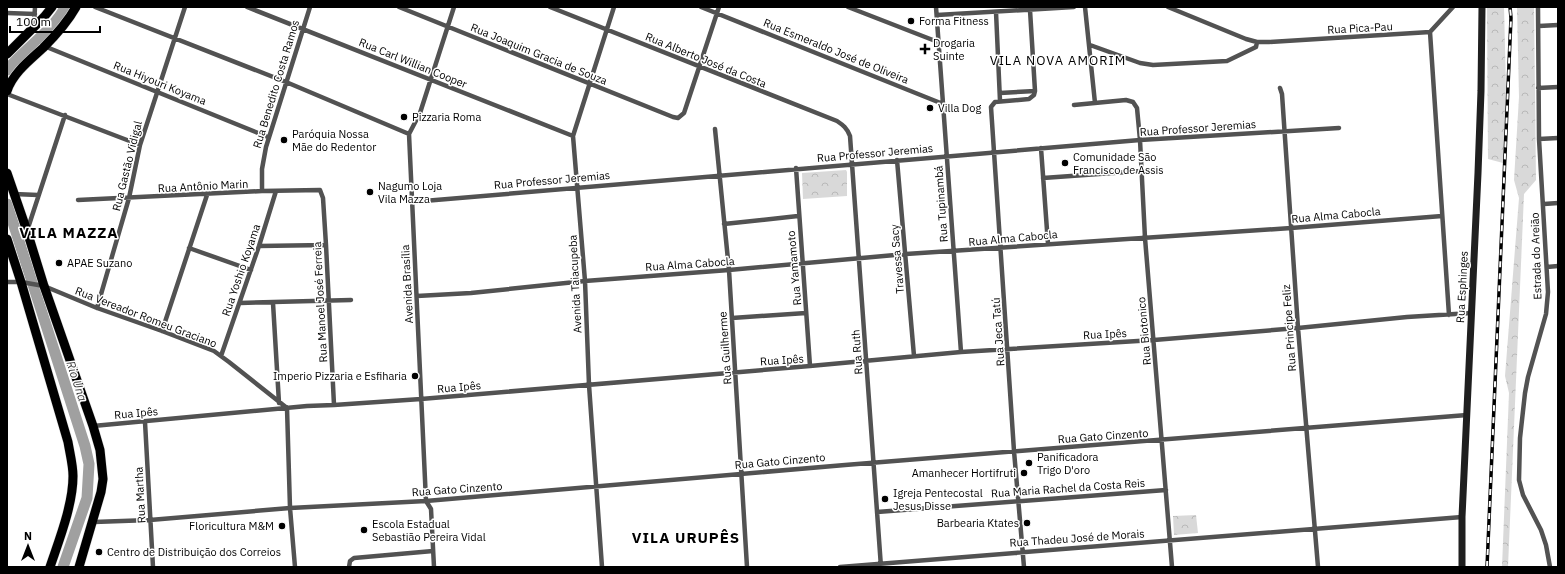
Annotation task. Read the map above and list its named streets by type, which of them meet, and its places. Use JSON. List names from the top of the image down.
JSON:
{
  "streets": {
    "street": [
      "Rua Pica-Pau",
      "Rua Esmeraldo José de Oliveira",
      "Rua Joaquim Gracia de Souza",
      "Rua Alberto José da Costa",
      "Rua Carl Willian Cooper",
      "Rua Hiyouri Koyama",
      "Rua Benedito Costa Ramos",
      "Rua Professor Jeremias",
      "Rua Gastão Vidigal",
      "Rua Antônio Marin",
      "Rua Tupinambá",
      "Rua Alma Cabocla",
      "Estrada do Areião",
      "Travessa Sacy",
      "Rua Yamamoto",
      "Rua Yoshio Koyama",
      "Avenida Brasília",
      "Avenida Taiacupeba",
      "Rua Esphinges",
      "Rua Manoel José Ferreia",
      "Rua Vereador Romeu Graciano",
      "Rua Principe Feliz",
      "Rua Biotonico",
      "Rua Jeca Tatú",
      "Rua Ipês",
      "Rua Guilherme",
      "Rua Ruth",
      "Rua Gato Cinzento",
      "Rua Maria Rachel da Costa Reis",
      "Rua Martha",
      "Rua Thadeu José de Morais"
    ]
  },
  "crossings": [
    ["Rua Pica-Pau", "Rua Esphinges"],
    ["Rua Esmeraldo José de Oliveira", "Rua Tupinambá"],
    ["Rua Joaquim Gracia de Souza", "Rua Alberto José da Costa"],
    ["Rua Joaquim Gracia de Souza", "Avenida Taiacupeba"],
    ["Rua Alberto José da Costa", "Avenida Taiacupeba"],
    ["Rua Alberto José da Costa", "Rua Ruth"],
    ["Rua Carl Willian Cooper", "Rua Benedito Costa Ramos"],
    ["Rua Carl Willian Cooper", "Avenida Taiacupeba"],
    ["Rua Hiyouri Koyama", "Rua Benedito Costa Ramos"],
    ["Rua Hiyouri Koyama", "Rua Gastão Vidigal"],
    ["Rua Benedito Costa Ramos", "Rua Antônio Marin"],
    ["Rua Professor Jeremias", "Rua Tupinambá"],
    ["Rua Professor Jeremias", "Travessa Sacy"],
    ["Rua Professor Jeremias", "Rua Yamamoto"],
    ["Rua Professor Jeremias", "Avenida Brasília"],
    ["Rua Professor Jeremias", "Avenida Taiacupeba"],
    ["Rua Professor Jeremias", "Rua Principe Feliz"],
    ["Rua Professor Jeremias", "Rua Biotonico"],
    ["Rua Professor Jeremias", "Rua Jeca Tatú"],
    ["Rua Professor Jeremias", "Rua Guilherme"],
    ["Rua Professor Jeremias", "Rua Ruth"],
    ["Rua Gastão Vidigal", "Rua Antônio Marin"],
    ["Rua Gastão Vidigal", "Rua Vereador Romeu Graciano"],
    ["Rua Antônio Marin", "Rua Yoshio Koyama"],
    ["Rua Antônio Marin", "Rua Manoel José Ferreia"],
    ["Rua Tupinambá", "Rua Alma Cabocla"],
    ["Rua Tupinambá", "Rua Ipês"],
    ["Rua Alma Cabocla", "Travessa Sacy"],
    ["Rua Alma Cabocla", "Rua Yamamoto"],
    ["Rua Alma Cabocla", "Avenida Brasília"],
    ["Rua Alma Cabocla", "Avenida Taiacupeba"],
    ["Rua Alma Cabocla", "Rua Esphinges"],
    ["Rua Alma Cabocla", "Rua Principe Feliz"],
    ["Rua Alma Cabocla", "Rua Biotonico"],
    ["Rua Alma Cabocla", "Rua Jeca Tatú"],
    ["Rua Alma Cabocla", "Rua Guilherme"],
    ["Rua Alma Cabocla", "Rua Ruth"],
    ["Travessa Sacy", "Rua Ipês"],
    ["Rua Yamamoto", "Rua Ipês"],
    ["Rua Yoshio Koyama", "Rua Vereador Romeu Graciano"],
    ["Avenida Brasília", "Rua Ipês"],
    ["Avenida Brasília", "Rua Gato Cinzento"],
    ["Avenida Taiacupeba", "Rua Ipês"],
    ["Avenida Taiacupeba", "Rua Gato Cinzento"],
    ["Rua Esphinges", "Rua Ipês"],
    ["Rua Esphinges", "Rua Gato Cinzento"],
    ["Rua Esphinges", "Rua Thadeu José de Morais"],
    ["Rua Manoel José Ferreia", "Rua Ipês"],
    ["Rua Vereador Romeu Graciano", "Rua Ipês"],
    ["Rua Principe Feliz", "Rua Ipês"],
    ["Rua Principe Feliz", "Rua Gato Cinzento"],
    ["Rua Principe Feliz", "Rua Thadeu José de Morais"],
    ["Rua Biotonico", "Rua Ipês"],
    ["Rua Biotonico", "Rua Gato Cinzento"],
    ["Rua Biotonico", "Rua Maria Rachel da Costa Reis"],
    ["Rua Biotonico", "Rua Thadeu José de Morais"],
    ["Rua Jeca Tatú", "Rua Ipês"],
    ["Rua Jeca Tatú", "Rua Gato Cinzento"],
    ["Rua Jeca Tatú", "Rua Maria Rachel da Costa Reis"],
    ["Rua Jeca Tatú", "Rua Thadeu José de Morais"],
    ["Rua Ipês", "Rua Guilherme"],
    ["Rua Ipês", "Rua Ruth"],
    ["Rua Ipês", "Rua Martha"],
    ["Rua Guilherme", "Rua Gato Cinzento"],
    ["Rua Ruth", "Rua Gato Cinzento"],
    ["Rua Ruth", "Rua Maria Rachel da Costa Reis"],
    ["Rua Ruth", "Rua Thadeu José de Morais"],
    ["Rua Gato Cinzento", "Rua Martha"]
  ],
  "districts": ["VILA NOVA AMORIM", "VILA MAZZA", "VILA URUPÊS"],
  "water": ["Rio Una"],
  "places": {
    "other": [
      "Forma Fitness",
      "Villa Dog",
      "Pizzaria Roma",
      "Paróquia Nossa Mãe do Redentor",
      "Comunidade São Francisco de Assis",
      "Nagumo Loja Vila Mazza",
      "APAE Suzano",
      "Imperio Pizzaria e Esfiharia",
      "Panificadora Trigo D'oro",
      "Amanhecer Hortifruti",
      "Igreja Pentecostal Jesus Disse",
      "Barbearia Ktates",
      "Floricultura M&M",
      "Escola Estadual Sebastião Pereira Vidal",
      "Centro de Distribuição dos Correios"
    ],
    "health": ["Drogaria Suinte"]
  },
  "scale_bar": "100 m",
  "north": "top"
}
